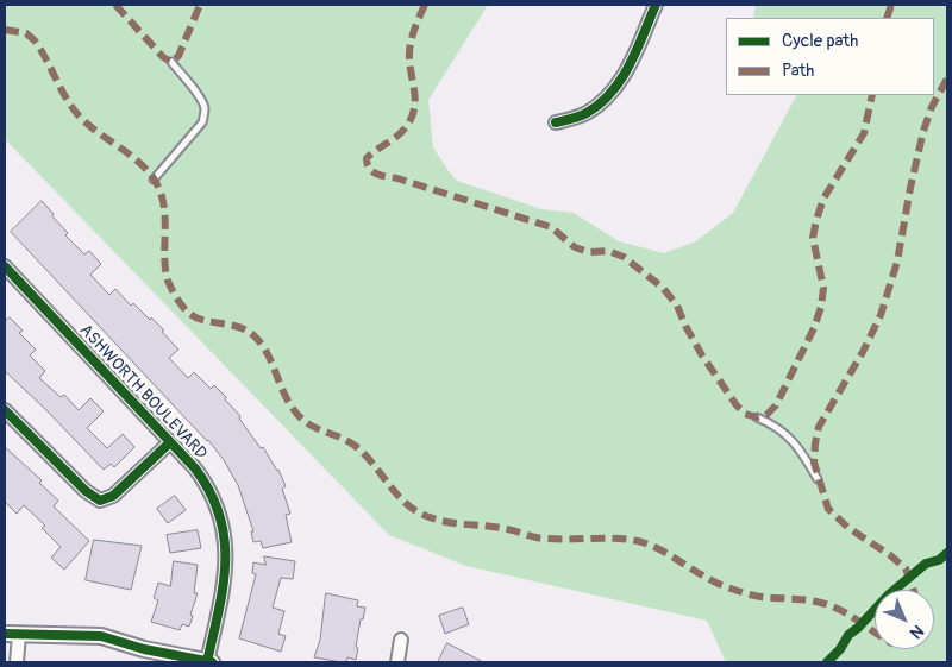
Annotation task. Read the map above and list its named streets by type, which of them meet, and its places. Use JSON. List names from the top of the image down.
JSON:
{
  "streets": {
    "street": ["ASHWORTH BOULEVARD"]
  },
  "legend": ["Cycle path", "Path"],
  "north": "bottom right"
}
